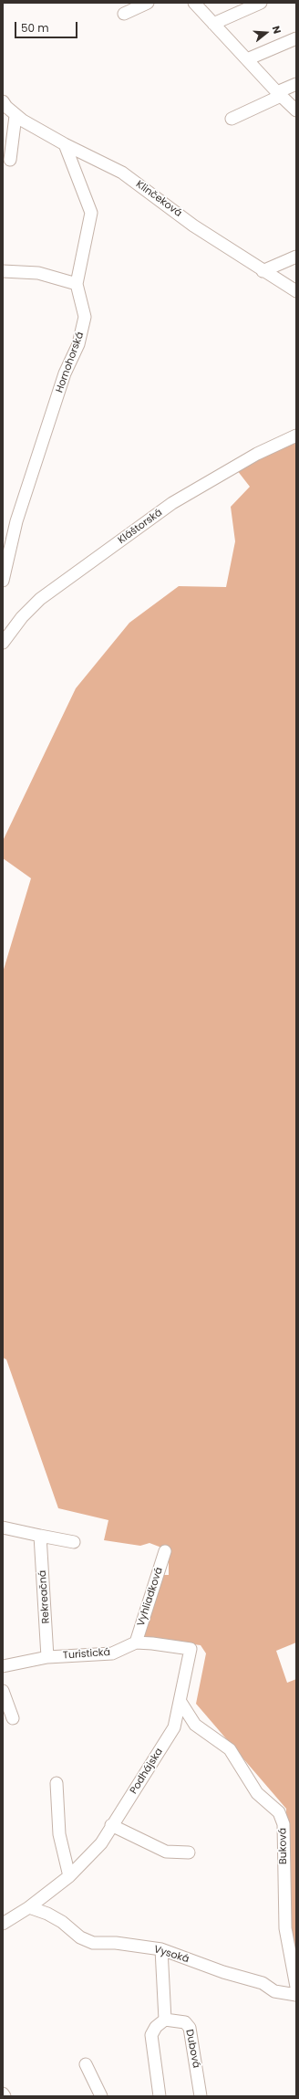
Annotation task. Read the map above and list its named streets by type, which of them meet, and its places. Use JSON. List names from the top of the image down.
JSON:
{
  "streets": {
    "street": [
      "Klinčeková",
      "Hornohorská",
      "Kláštorská",
      "Rekreačná",
      "Vyhliadková",
      "Turistická",
      "Podhájska",
      "Buková",
      "Vysoká",
      "Dubová"
    ]
  },
  "crossings": [
    ["Klinčeková", "Hornohorská"],
    ["Rekreačná", "Turistická"],
    ["Vyhliadková", "Turistická"],
    ["Turistická", "Podhájska"],
    ["Podhájska", "Buková"],
    ["Podhájska", "Vysoká"]
  ],
  "scale_bar": "50 m",
  "north": "right"
}
